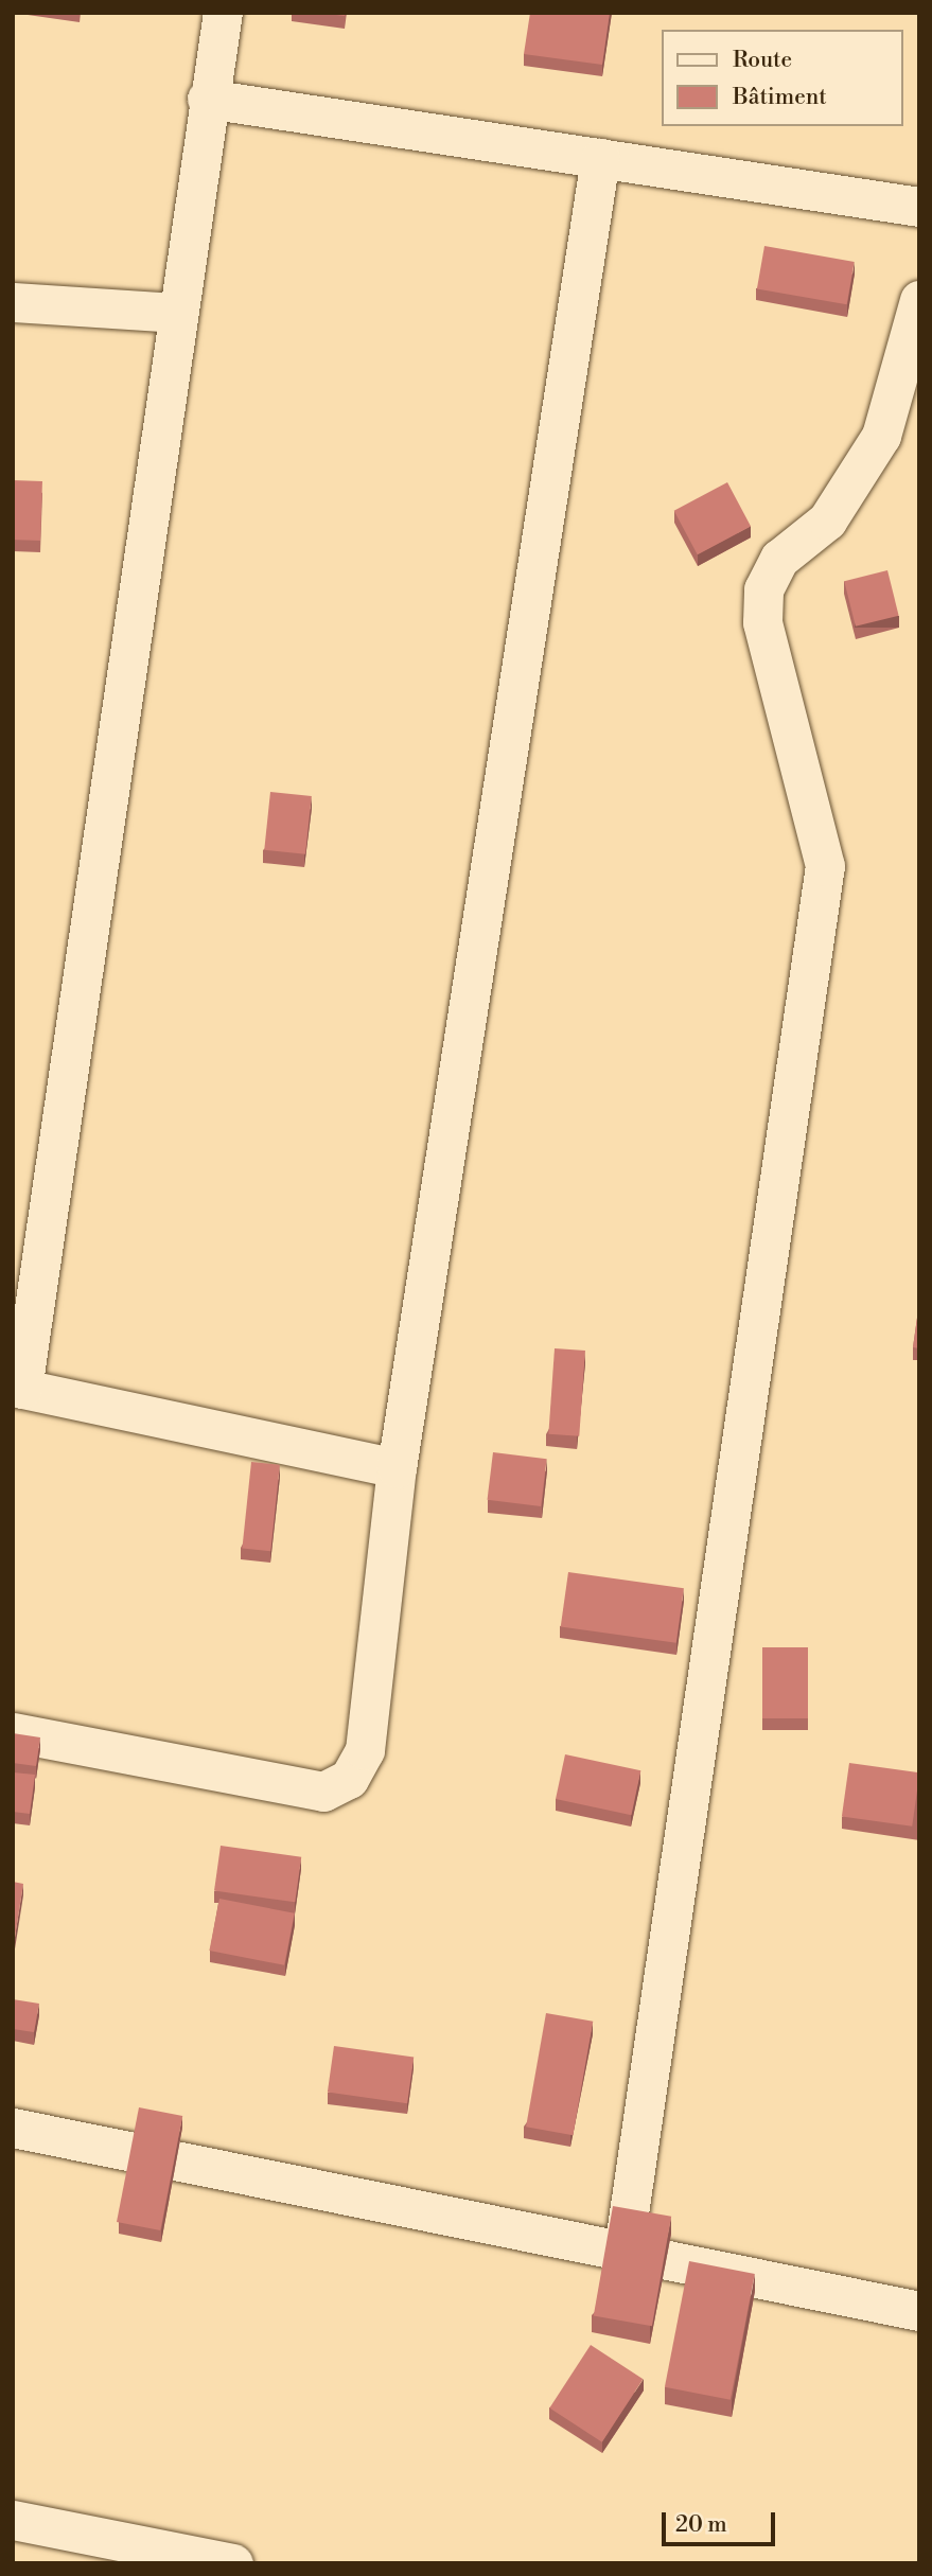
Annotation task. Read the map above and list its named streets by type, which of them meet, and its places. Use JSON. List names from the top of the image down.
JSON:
{
  "legend": ["Route", "Bâtiment"],
  "scale_bar": "20 m"
}
